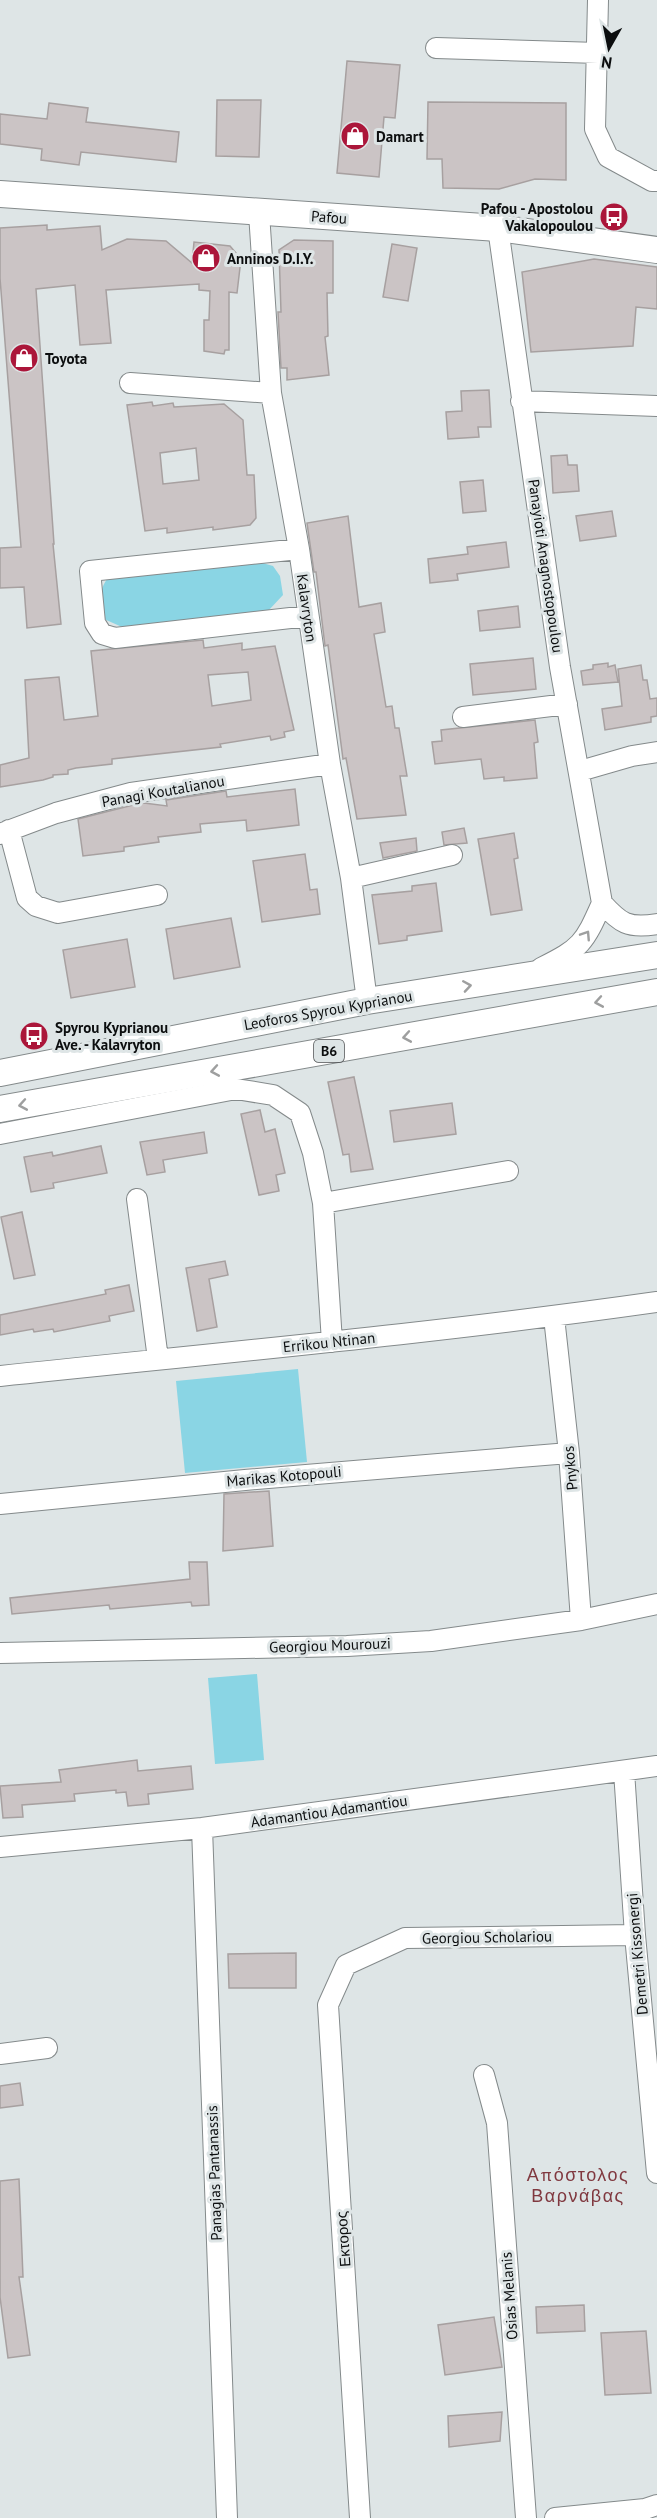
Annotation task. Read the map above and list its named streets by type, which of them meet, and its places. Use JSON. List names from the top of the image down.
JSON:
{
  "streets": {
    "main road": ["Pafou", "Leoforos Spyrou Kyprianou", "B6"],
    "street": [
      "Panayioti Anagnostopoulou",
      "Kalavryton",
      "Panagi Koutalianou",
      "Errikou Ntinan",
      "Pnykos",
      "Marikas Kotopouli",
      "Georgiou Mourouzi",
      "Adamantiou Adamantiou",
      "Georgiou Scholariou",
      "Demetri Kissonergi",
      "Panagias Pantanassis",
      "Εκτορος",
      "Osias Melanis"
    ]
  },
  "crossings": [
    ["Pafou", "Panayioti Anagnostopoulou"],
    ["Pafou", "Kalavryton"],
    ["Kalavryton", "Panagi Koutalianou"],
    ["Kalavryton", "Leoforos Spyrou Kyprianou"],
    ["Errikou Ntinan", "Pnykos"],
    ["Pnykos", "Marikas Kotopouli"],
    ["Pnykos", "Georgiou Mourouzi"],
    ["Adamantiou Adamantiou", "Demetri Kissonergi"],
    ["Adamantiou Adamantiou", "Panagias Pantanassis"],
    ["Georgiou Scholariou", "Demetri Kissonergi"],
    ["Georgiou Scholariou", "Εκτορος"]
  ],
  "districts": ["Απόστολος Βαρνάβας"],
  "places": {
    "shop": ["Damart", "Anninos D.I.Y.", "Toyota"],
    "bus stop": ["Pafou - Apostolou Vakalopoulou", "Spyrou Kyprianou Ave. - Kalavryton"]
  },
  "north": "bottom"
}
